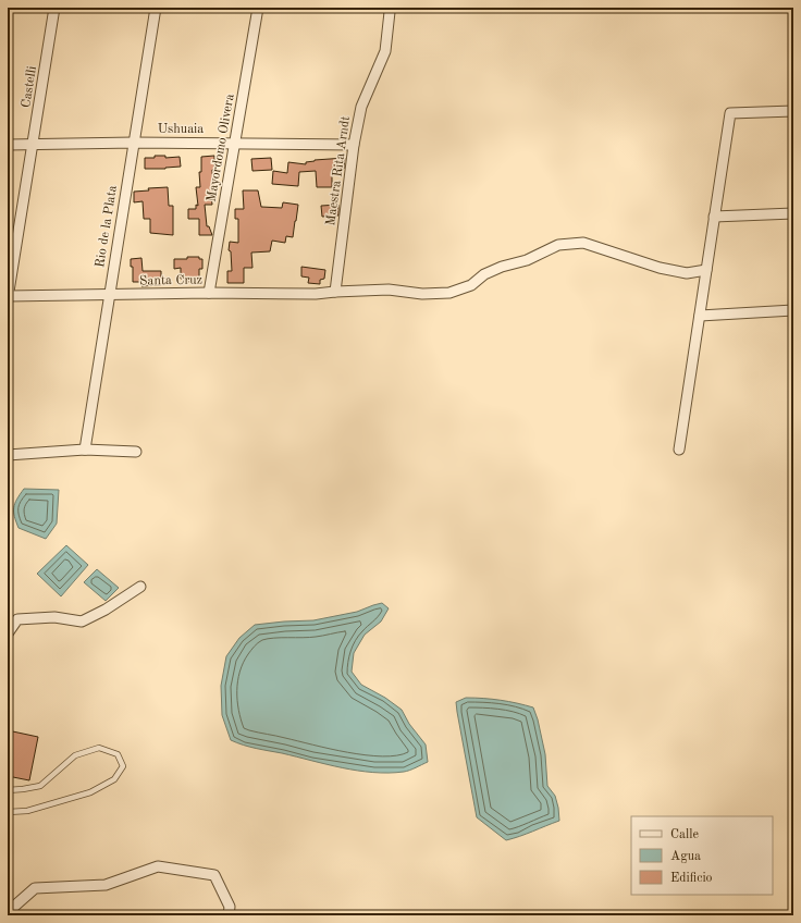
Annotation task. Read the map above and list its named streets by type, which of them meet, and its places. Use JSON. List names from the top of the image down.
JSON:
{
  "streets": {
    "street": [
      "Castelli",
      "Ushuaia",
      "Mayordomo Olivera",
      "Maestra Rita Arndt",
      "Rio de la Plata",
      "Santa Cruz"
    ]
  },
  "crossings": [
    ["Castelli", "Ushuaia"],
    ["Castelli", "Santa Cruz"],
    ["Ushuaia", "Mayordomo Olivera"],
    ["Ushuaia", "Maestra Rita Arndt"],
    ["Ushuaia", "Rio de la Plata"],
    ["Mayordomo Olivera", "Santa Cruz"],
    ["Maestra Rita Arndt", "Santa Cruz"],
    ["Rio de la Plata", "Santa Cruz"]
  ],
  "legend": ["Calle", "Agua", "Edificio"]
}
